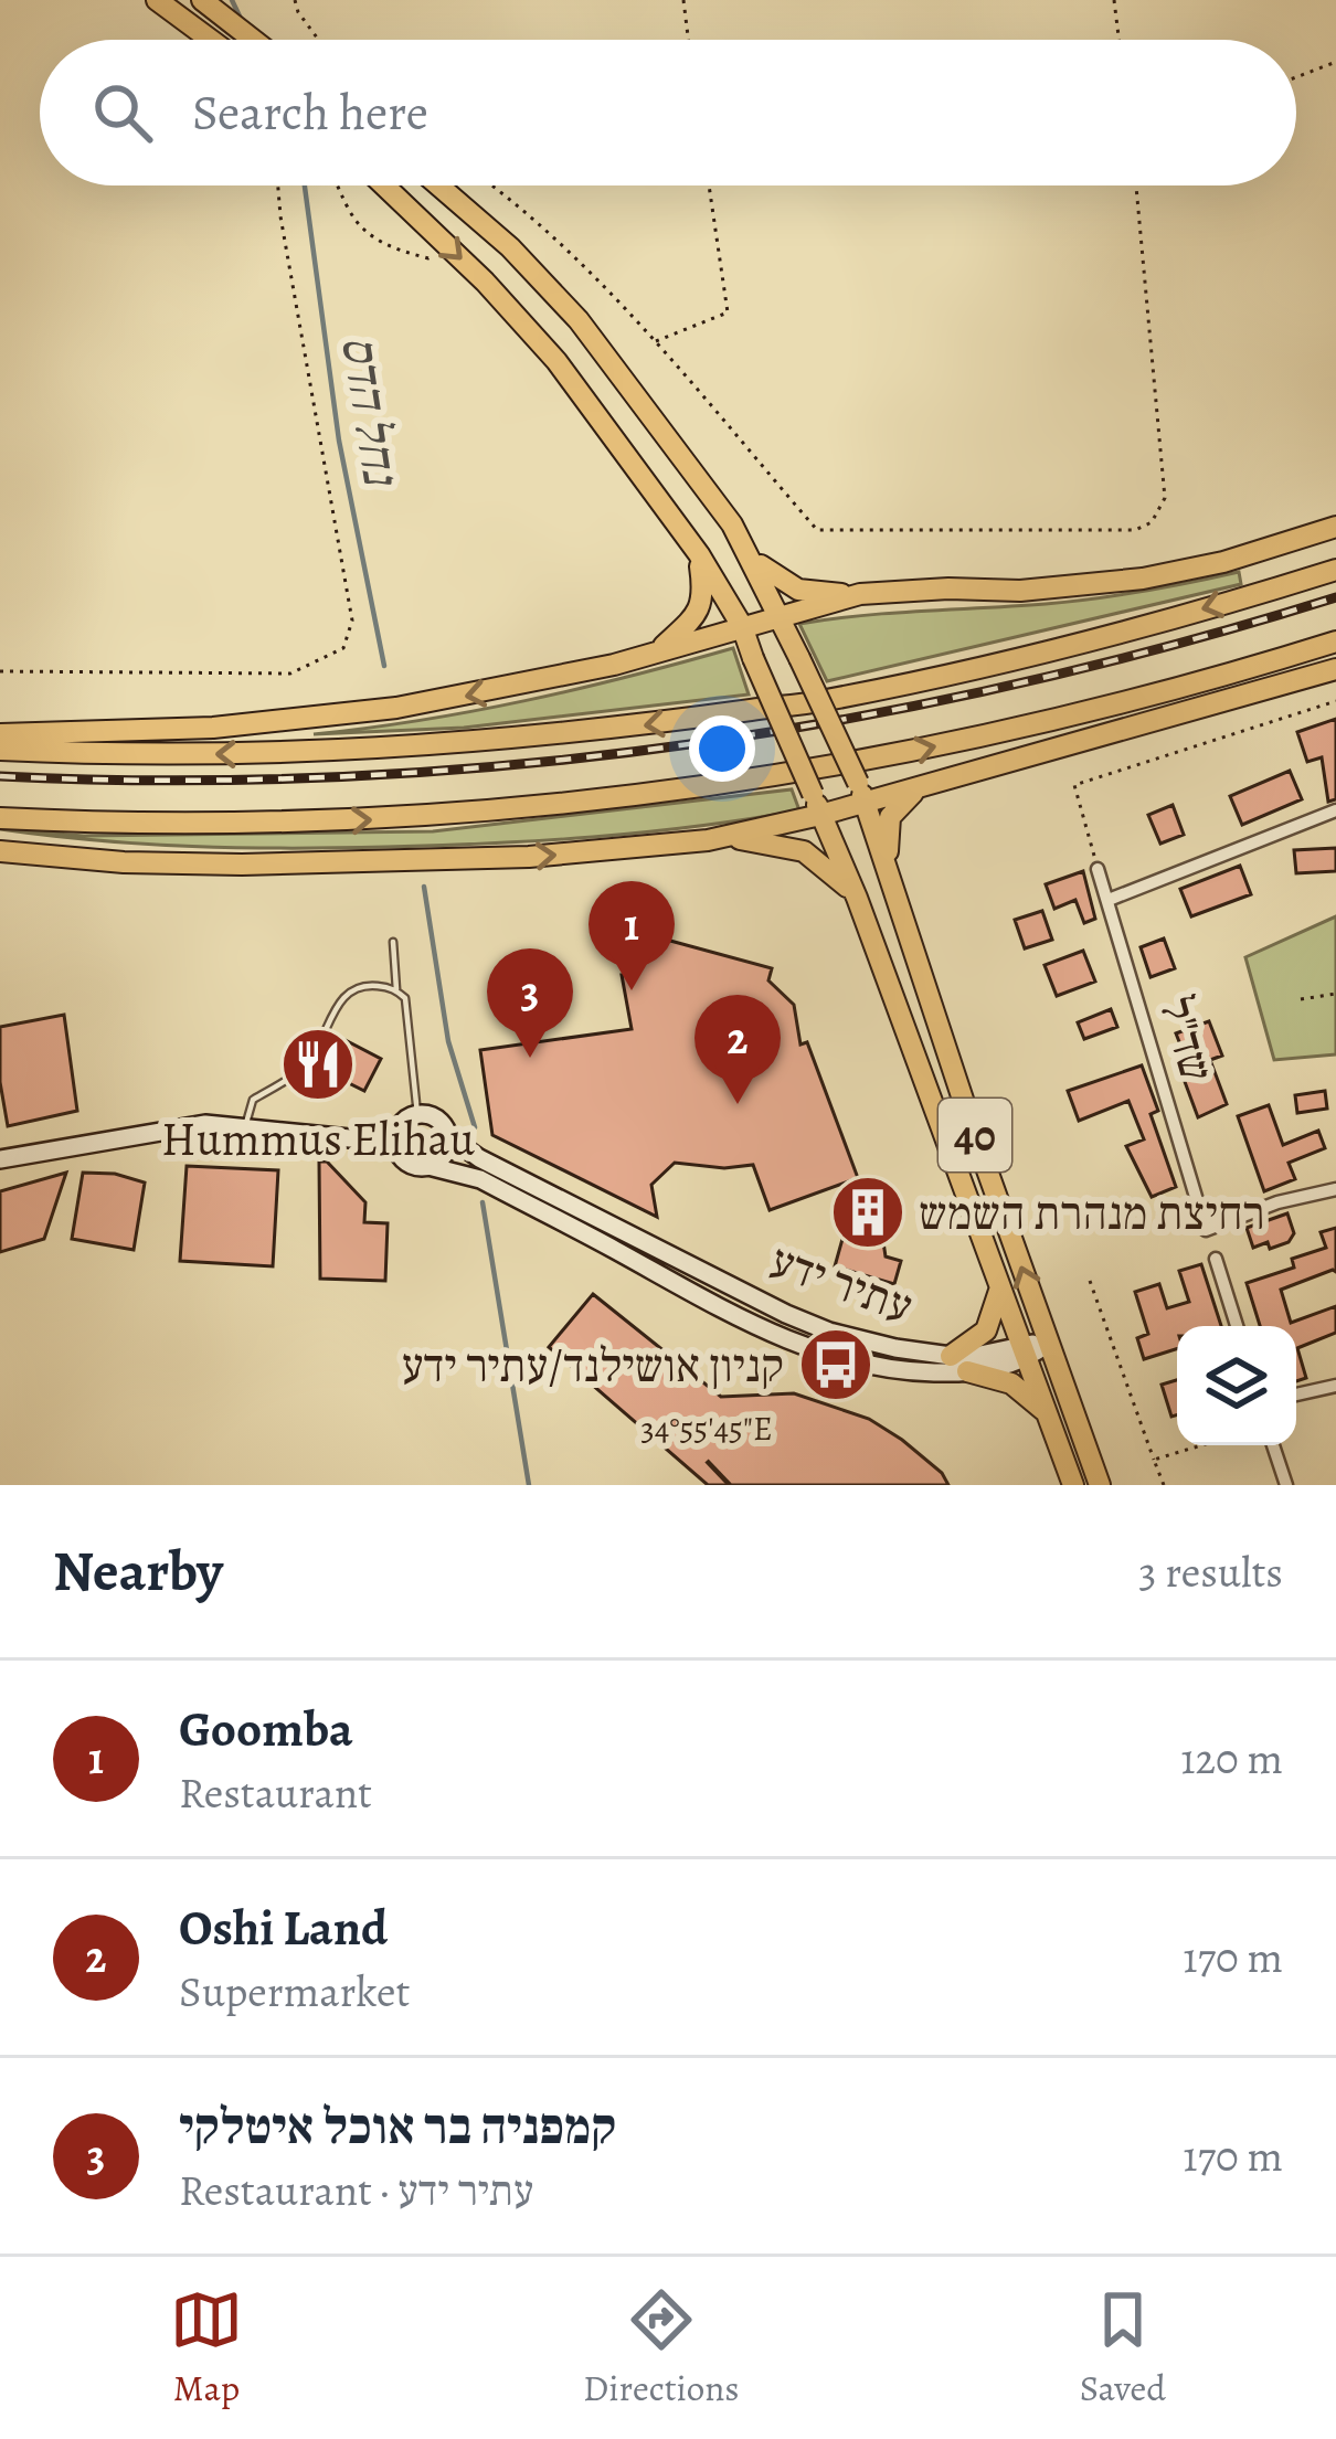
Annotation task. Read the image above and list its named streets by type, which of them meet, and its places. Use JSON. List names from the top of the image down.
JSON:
{
  "streets": {
    "highway": ["40"],
    "street": ["שד\"ל", "עתיר ידע"]
  },
  "crossings": [
    ["40", "עתיר ידע"]
  ],
  "water": ["נחל הדס"],
  "places": {
    "restaurant": ["Hummus Elihau"],
    "building": ["רחיצת מנהרת השמש"],
    "bus stop": ["קניון אושילנד/עתיר ידע"]
  },
  "page": {
    "search": "Search here",
    "pins": ["1", "3", "2"],
    "heading": ["Nearby", "3 results"],
    "list": [
      {
        "mark": "1",
        "name": "Goomba",
        "note": "Restaurant",
        "value": "120 m"
      },
      {
        "mark": "2",
        "name": "Oshi Land",
        "note": "Supermarket",
        "value": "170 m"
      },
      {
        "mark": "3",
        "name": "קמפניה בר אוכל איטלקי",
        "note": "Restaurant · עתיר ידע",
        "value": "170 m"
      }
    ],
    "nav": ["Map", "Directions", "Saved"]
  },
  "coordinates": ["34°55'45\"E"]
}
